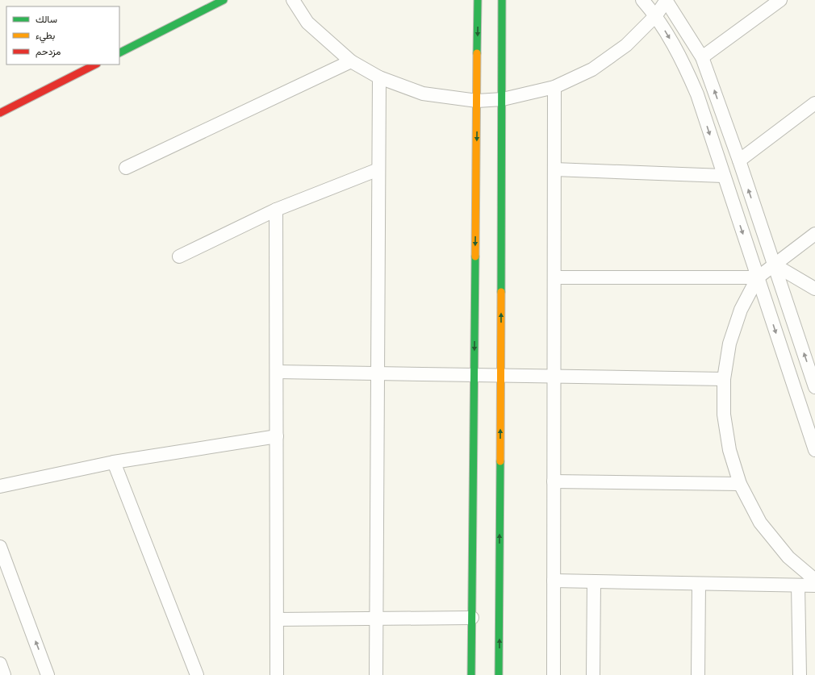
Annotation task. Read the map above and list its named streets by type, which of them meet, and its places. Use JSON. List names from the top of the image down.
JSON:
{
  "legend": ["سالك", "بطيء", "مزدحم"]
}
